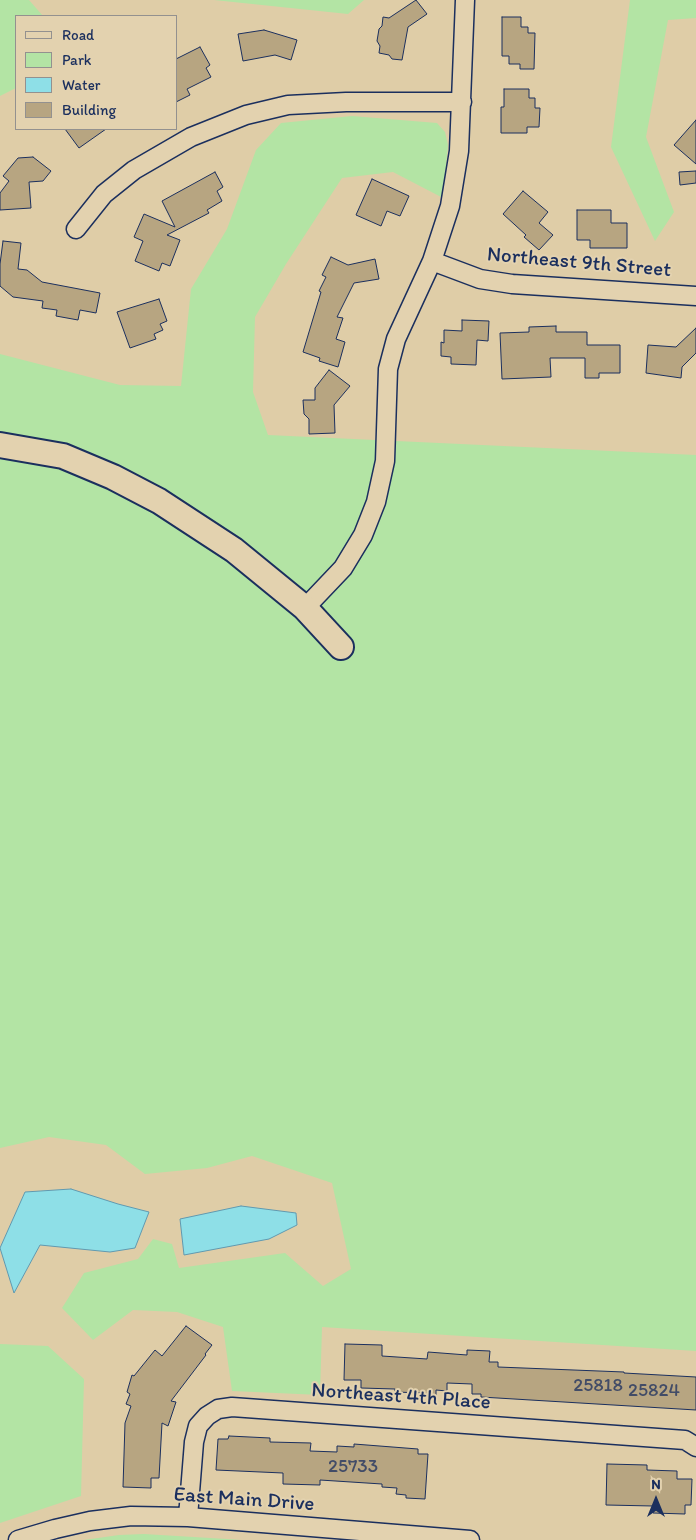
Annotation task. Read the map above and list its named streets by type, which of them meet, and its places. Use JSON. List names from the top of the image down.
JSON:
{
  "streets": {
    "street": ["Northeast 9th Street", "Northeast 4th Place", "East Main Drive"]
  },
  "crossings": [
    ["Northeast 4th Place", "East Main Drive"]
  ],
  "house_numbers": ["25818", "25824", "25733"],
  "legend": [
    "Road",
    "Park",
    "Water",
    "Building"
  ],
  "north": "top"
}
